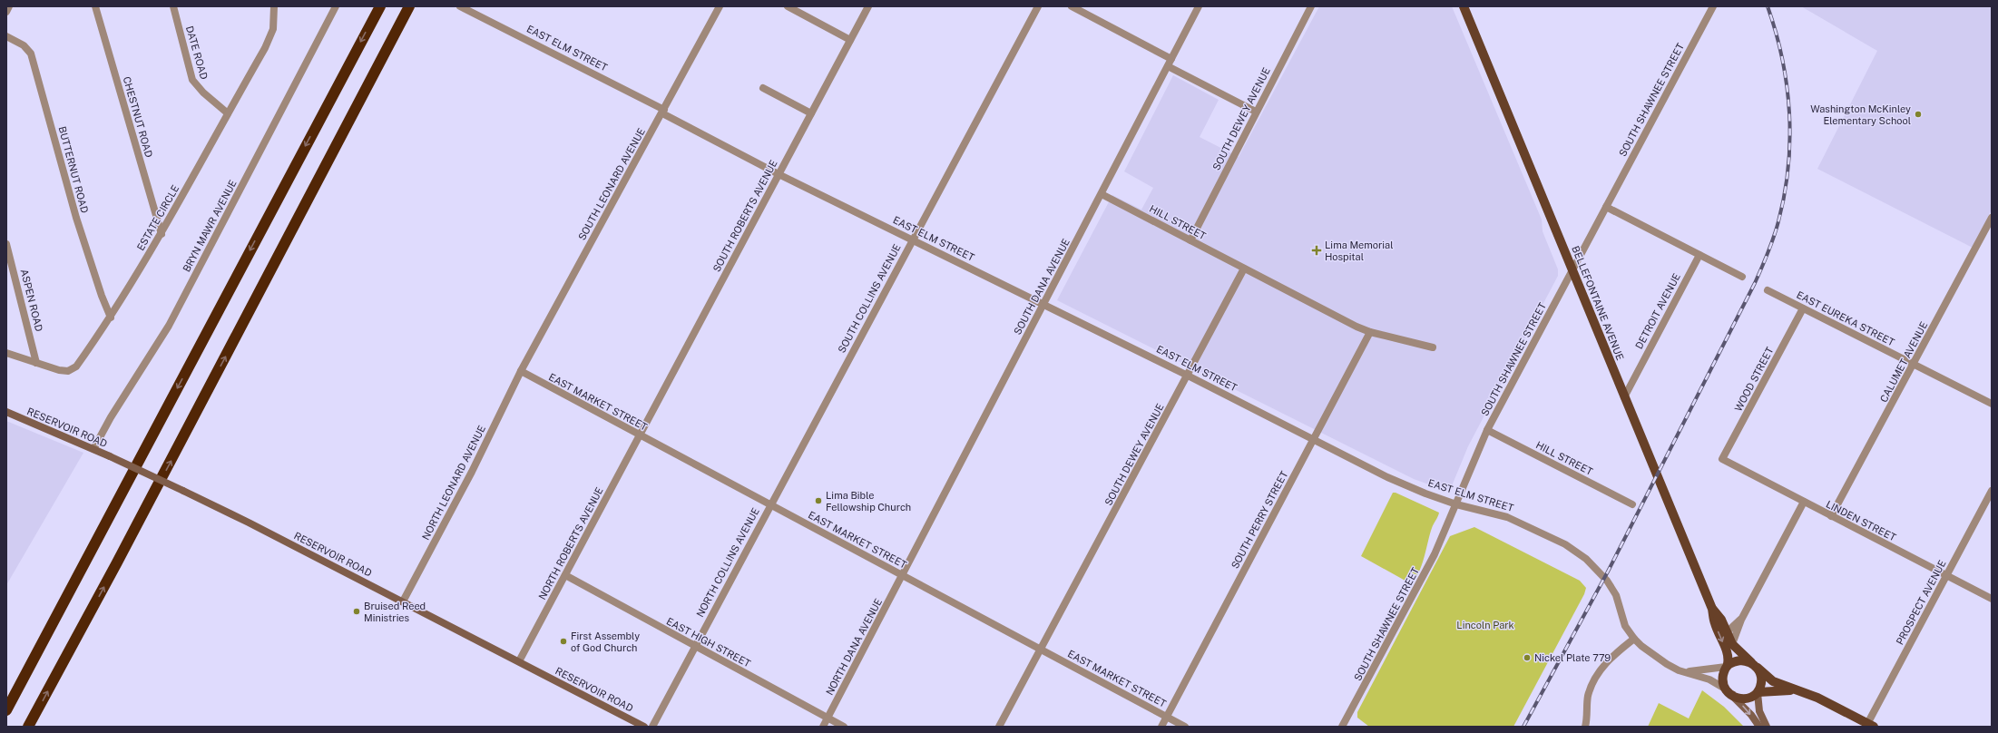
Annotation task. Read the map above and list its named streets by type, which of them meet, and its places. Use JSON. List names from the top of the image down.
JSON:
{
  "streets": {
    "main road": ["BELLEFONTAINE AVENUE", "RESERVOIR ROAD"],
    "street": [
      "EAST ELM STREET",
      "DATE ROAD",
      "SOUTH SHAWNEE STREET",
      "CHESTNUT ROAD",
      "SOUTH DEWEY AVENUE",
      "BUTTERNUT ROAD",
      "SOUTH LEONARD AVENUE",
      "SOUTH ROBERTS AVENUE",
      "ESTATE CIRCLE",
      "HILL STREET",
      "BRYN MAWR AVENUE",
      "SOUTH DANA AVENUE",
      "SOUTH COLLINS AVENUE",
      "ASPEN ROAD",
      "DETROIT AVENUE",
      "EAST EUREKA STREET",
      "CALUMET AVENUE",
      "WOOD STREET",
      "EAST MARKET STREET",
      "NORTH LEONARD AVENUE",
      "SOUTH PERRY STREET",
      "LINDEN STREET",
      "NORTH ROBERTS AVENUE",
      "NORTH COLLINS AVENUE",
      "PROSPECT AVENUE",
      "EAST HIGH STREET",
      "NORTH DANA AVENUE"
    ]
  },
  "crossings": [
    ["EAST ELM STREET", "SOUTH SHAWNEE STREET"],
    ["EAST ELM STREET", "SOUTH DEWEY AVENUE"],
    ["EAST ELM STREET", "SOUTH LEONARD AVENUE"],
    ["EAST ELM STREET", "SOUTH ROBERTS AVENUE"],
    ["EAST ELM STREET", "SOUTH DANA AVENUE"],
    ["EAST ELM STREET", "SOUTH COLLINS AVENUE"],
    ["EAST ELM STREET", "BELLEFONTAINE AVENUE"],
    ["EAST ELM STREET", "SOUTH PERRY STREET"],
    ["DATE ROAD", "ESTATE CIRCLE"],
    ["SOUTH SHAWNEE STREET", "HILL STREET"],
    ["SOUTH SHAWNEE STREET", "BELLEFONTAINE AVENUE"],
    ["CHESTNUT ROAD", "ESTATE CIRCLE"],
    ["SOUTH DEWEY AVENUE", "HILL STREET"],
    ["SOUTH DEWEY AVENUE", "EAST MARKET STREET"],
    ["BUTTERNUT ROAD", "ESTATE CIRCLE"],
    ["SOUTH LEONARD AVENUE", "EAST MARKET STREET"],
    ["SOUTH LEONARD AVENUE", "NORTH LEONARD AVENUE"],
    ["SOUTH ROBERTS AVENUE", "EAST MARKET STREET"],
    ["SOUTH ROBERTS AVENUE", "NORTH ROBERTS AVENUE"],
    ["ESTATE CIRCLE", "ASPEN ROAD"],
    ["HILL STREET", "SOUTH DANA AVENUE"],
    ["HILL STREET", "SOUTH PERRY STREET"],
    ["BRYN MAWR AVENUE", "RESERVOIR ROAD"],
    ["SOUTH DANA AVENUE", "EAST MARKET STREET"],
    ["SOUTH DANA AVENUE", "NORTH DANA AVENUE"],
    ["SOUTH COLLINS AVENUE", "EAST MARKET STREET"],
    ["SOUTH COLLINS AVENUE", "NORTH COLLINS AVENUE"],
    ["BELLEFONTAINE AVENUE", "DETROIT AVENUE"],
    ["EAST EUREKA STREET", "CALUMET AVENUE"],
    ["EAST EUREKA STREET", "WOOD STREET"],
    ["CALUMET AVENUE", "LINDEN STREET"],
    ["WOOD STREET", "LINDEN STREET"],
    ["EAST MARKET STREET", "NORTH LEONARD AVENUE"],
    ["EAST MARKET STREET", "SOUTH PERRY STREET"],
    ["EAST MARKET STREET", "NORTH ROBERTS AVENUE"],
    ["EAST MARKET STREET", "NORTH COLLINS AVENUE"],
    ["EAST MARKET STREET", "NORTH DANA AVENUE"],
    ["RESERVOIR ROAD", "NORTH LEONARD AVENUE"],
    ["RESERVOIR ROAD", "NORTH ROBERTS AVENUE"],
    ["LINDEN STREET", "PROSPECT AVENUE"],
    ["NORTH ROBERTS AVENUE", "EAST HIGH STREET"],
    ["NORTH COLLINS AVENUE", "EAST HIGH STREET"],
    ["EAST HIGH STREET", "NORTH DANA AVENUE"]
  ],
  "parks": ["Lincoln Park"],
  "places": {
    "other": [
      "Washington McKinley Elementary School",
      "Lima Bible Fellowship Church",
      "Bruised Reed Ministries",
      "First Assembly of God Church",
      "Nickel Plate 779"
    ],
    "health": ["Lima Memorial Hospital"]
  }
}
